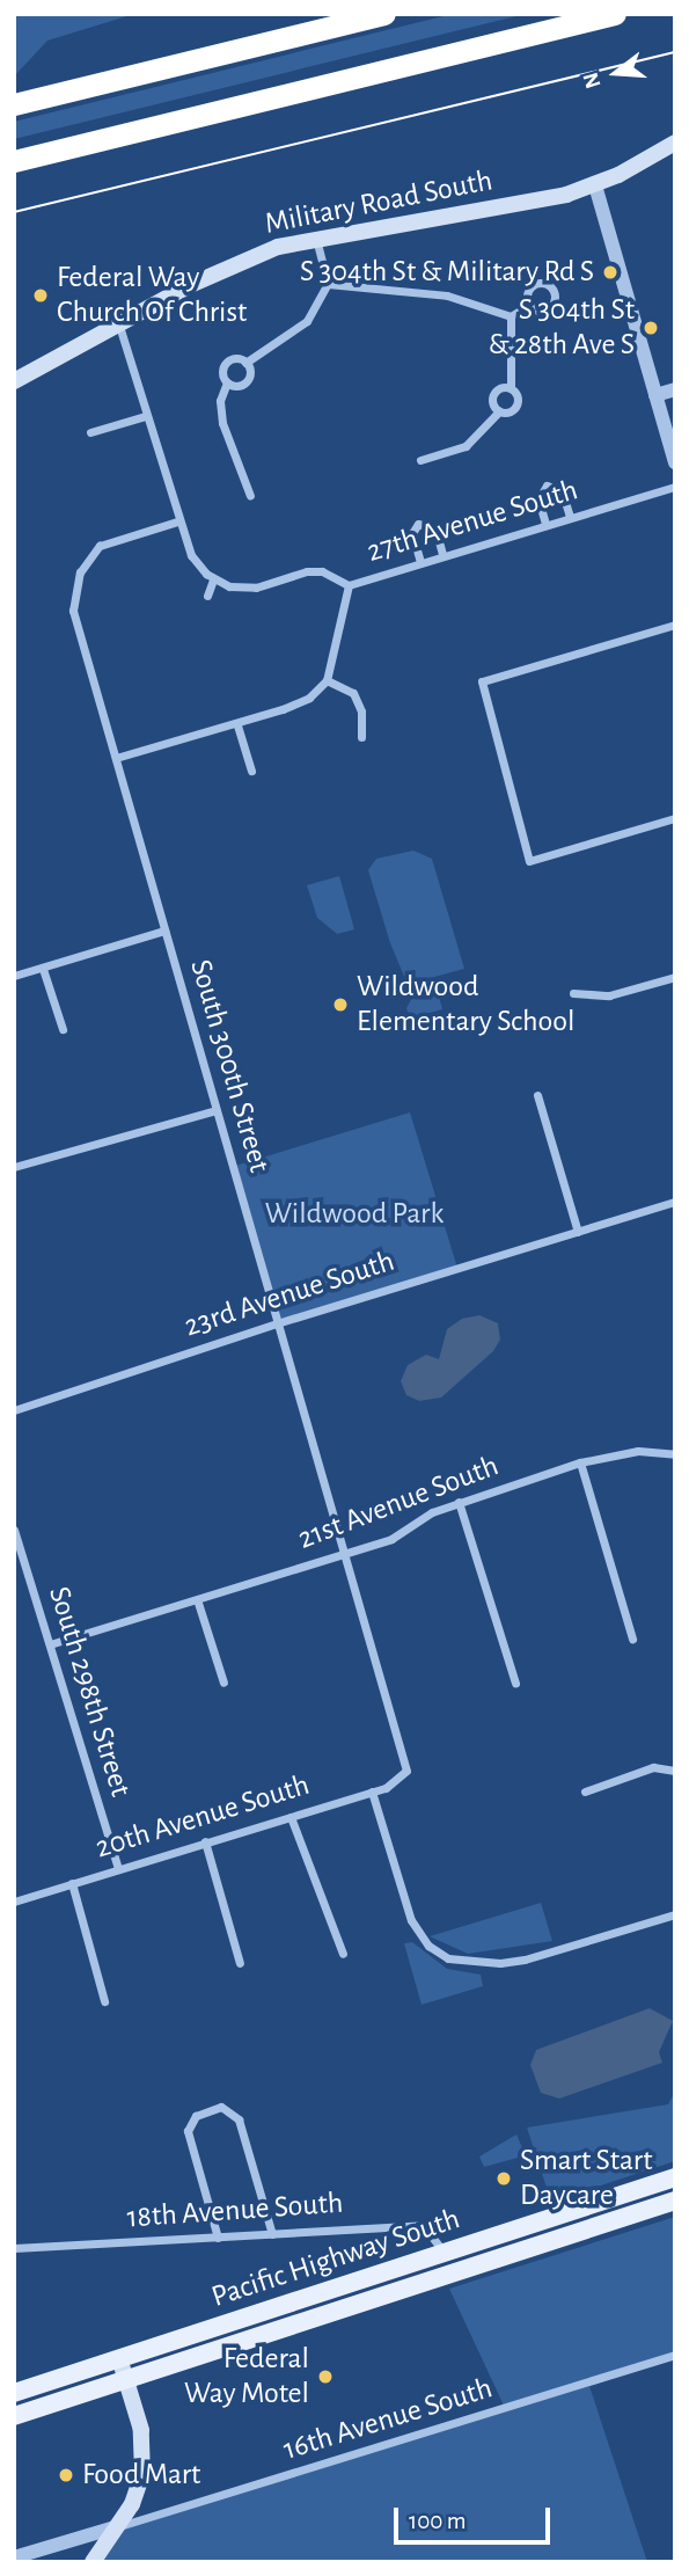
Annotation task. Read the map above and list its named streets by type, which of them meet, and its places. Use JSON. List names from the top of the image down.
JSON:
{
  "streets": {
    "main road": ["Military Road South", "Pacific Highway South"],
    "street": [
      "27th Avenue South",
      "South 300th Street",
      "23rd Avenue South",
      "21st Avenue South",
      "South 298th Street",
      "20th Avenue South",
      "18th Avenue South",
      "16th Avenue South"
    ]
  },
  "crossings": [
    ["South 300th Street", "23rd Avenue South"],
    ["South 300th Street", "21st Avenue South"],
    ["South 300th Street", "20th Avenue South"],
    ["21st Avenue South", "South 298th Street"],
    ["South 298th Street", "20th Avenue South"],
    ["18th Avenue South", "Pacific Highway South"]
  ],
  "parks": ["Wildwood Park"],
  "places": [
    "S 304th St & Military Rd S",
    "Federal Way Church Of Christ",
    "S 304th St & 28th Ave S",
    "Wildwood Elementary School",
    "Smart Start Daycare",
    "Federal Way Motel",
    "Food Mart"
  ],
  "scale_bar": "100 m",
  "north": "left"
}
